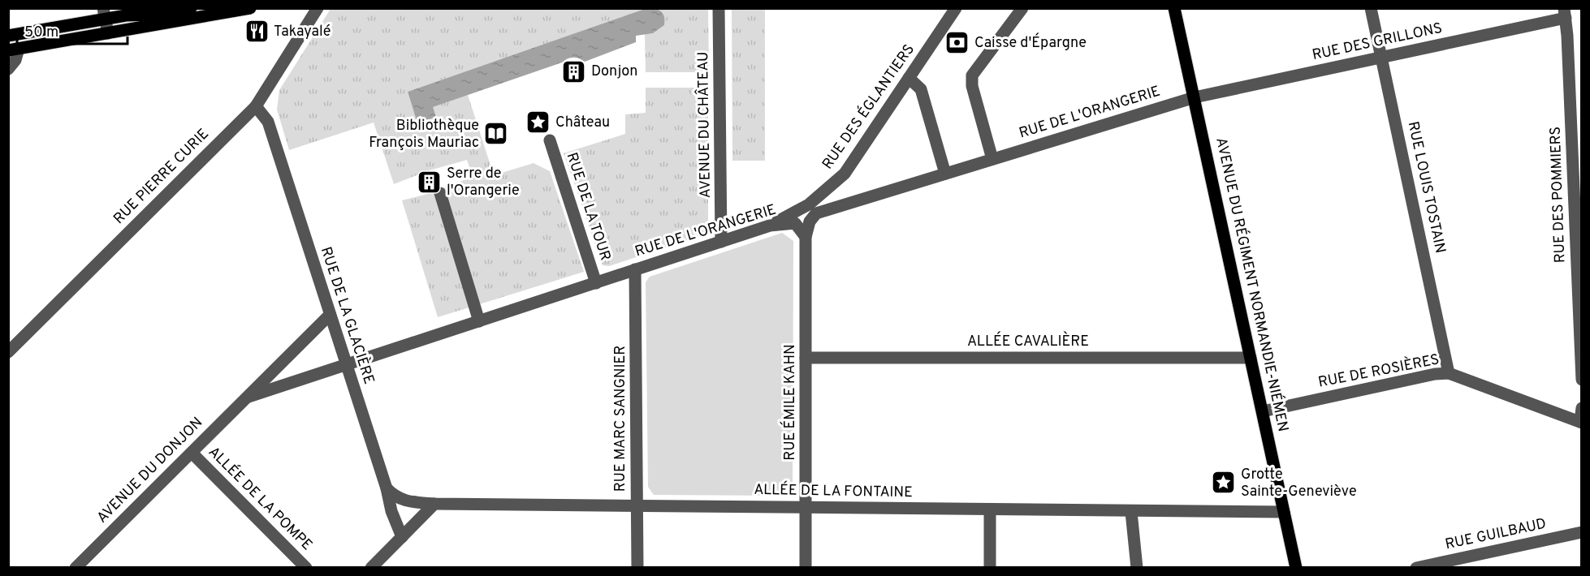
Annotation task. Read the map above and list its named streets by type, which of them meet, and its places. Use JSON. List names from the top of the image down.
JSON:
{
  "streets": {
    "main road": ["AVENUE DU RÉGIMENT NORMANDIE-NIÉMEN"],
    "street": [
      "RUE DES GRILLONS",
      "RUE DES ÉGLANTIERS",
      "RUE DE L'ORANGERIE",
      "AVENUE DU CHÂTEAU",
      "RUE PIERRE CURIE",
      "RUE LOUIS TOSTAIN",
      "RUE DES POMMIERS",
      "RUE DE LA TOUR",
      "RUE DE LA GLACIÈRE",
      "ALLÉE CAVALIÈRE",
      "RUE DE ROSIÈRES",
      "RUE ÉMILE KAHN",
      "RUE MARC SANGNIER",
      "AVENUE DU DONJON",
      "ALLÉE DE LA FONTAINE",
      "ALLÉE DE LA POMPE",
      "RUE GUILBAUD"
    ]
  },
  "crossings": [
    ["RUE DES GRILLONS", "RUE DE L'ORANGERIE"],
    ["RUE DES GRILLONS", "RUE LOUIS TOSTAIN"],
    ["RUE DES GRILLONS", "RUE DES POMMIERS"],
    ["RUE DES GRILLONS", "AVENUE DU RÉGIMENT NORMANDIE-NIÉMEN"],
    ["RUE DES ÉGLANTIERS", "RUE DE L'ORANGERIE"],
    ["RUE DE L'ORANGERIE", "AVENUE DU CHÂTEAU"],
    ["RUE DE L'ORANGERIE", "RUE DE LA TOUR"],
    ["RUE DE L'ORANGERIE", "AVENUE DU RÉGIMENT NORMANDIE-NIÉMEN"],
    ["RUE DE L'ORANGERIE", "RUE DE LA GLACIÈRE"],
    ["RUE DE L'ORANGERIE", "RUE ÉMILE KAHN"],
    ["RUE DE L'ORANGERIE", "RUE MARC SANGNIER"],
    ["RUE DE L'ORANGERIE", "AVENUE DU DONJON"],
    ["RUE PIERRE CURIE", "RUE DE LA GLACIÈRE"],
    ["RUE LOUIS TOSTAIN", "RUE DE ROSIÈRES"],
    ["AVENUE DU RÉGIMENT NORMANDIE-NIÉMEN", "ALLÉE CAVALIÈRE"],
    ["AVENUE DU RÉGIMENT NORMANDIE-NIÉMEN", "RUE DE ROSIÈRES"],
    ["AVENUE DU RÉGIMENT NORMANDIE-NIÉMEN", "ALLÉE DE LA FONTAINE"],
    ["RUE DE LA GLACIÈRE", "AVENUE DU DONJON"],
    ["RUE DE LA GLACIÈRE", "ALLÉE DE LA FONTAINE"],
    ["ALLÉE CAVALIÈRE", "RUE ÉMILE KAHN"],
    ["RUE ÉMILE KAHN", "ALLÉE DE LA FONTAINE"],
    ["RUE MARC SANGNIER", "ALLÉE DE LA FONTAINE"],
    ["AVENUE DU DONJON", "ALLÉE DE LA POMPE"]
  ],
  "places": {
    "restaurant": ["Takayalé"],
    "bank": ["Caisse d'Épargne"],
    "building": ["Donjon", "Serre de l'Orangerie"],
    "place": ["Château", "Grotte Sainte-Geneviève"],
    "library": ["Bibliothèque François Mauriac"]
  },
  "scale_bar": "50 m"
}
